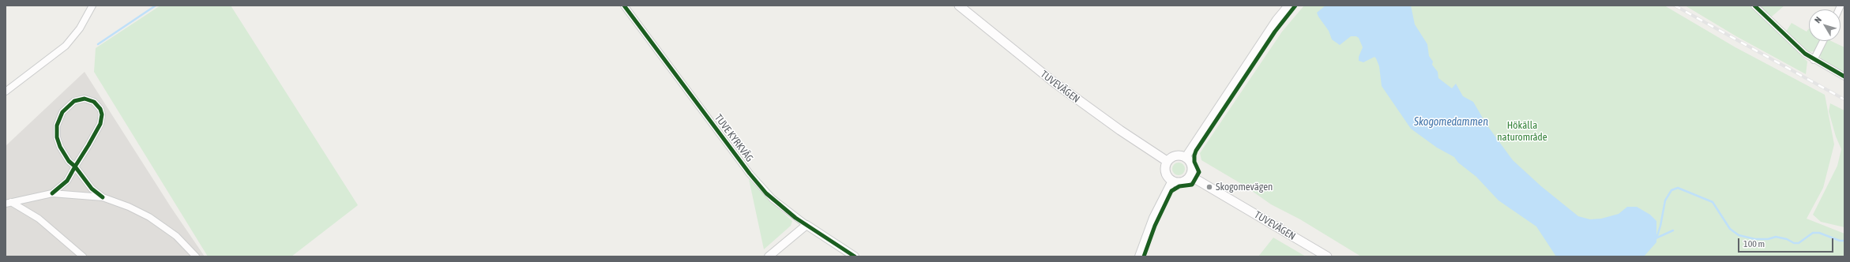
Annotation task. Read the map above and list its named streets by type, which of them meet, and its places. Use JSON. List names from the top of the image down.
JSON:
{
  "streets": {
    "main road": ["TUVEVÄGEN"],
    "street": ["TUVE KYRKVÄG"]
  },
  "water": ["Skogomedammen"],
  "parks": ["Hökälla naturområde"],
  "places": ["Skogomevägen"],
  "scale_bar": "100 m",
  "north": "top left"
}
